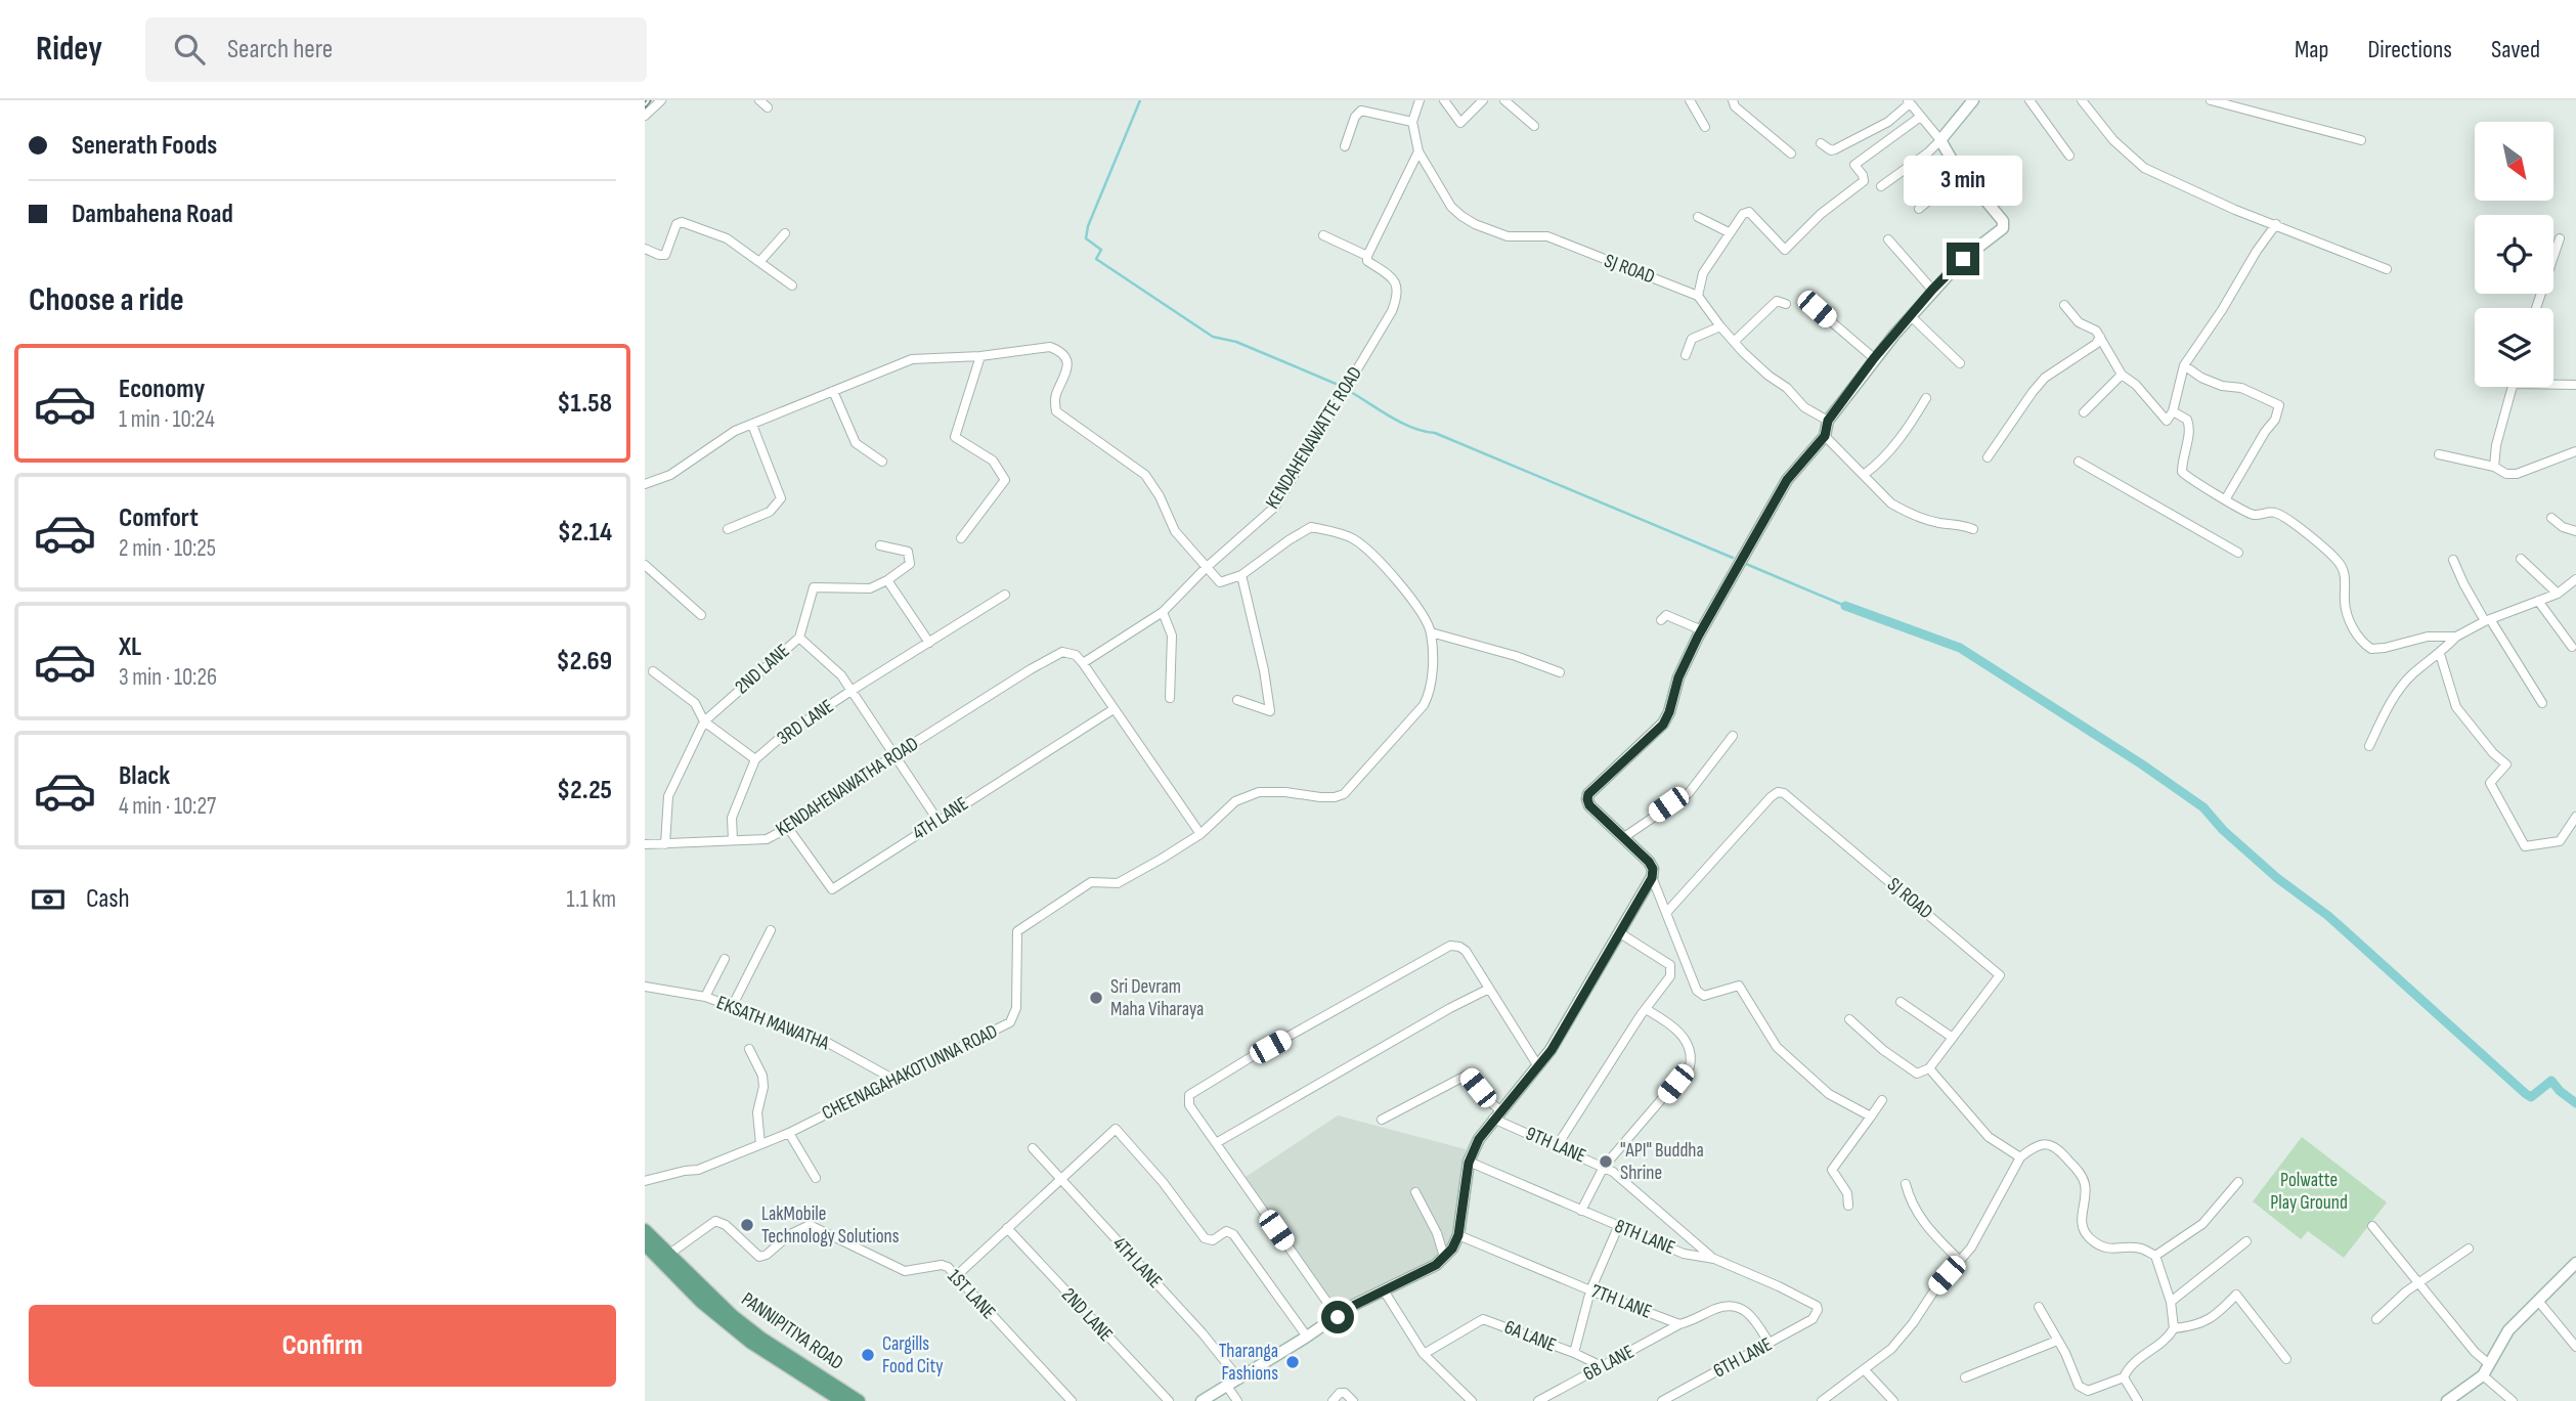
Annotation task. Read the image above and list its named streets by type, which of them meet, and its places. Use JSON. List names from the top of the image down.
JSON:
{
  "streets": {
    "main road": ["PANNIPITIYA ROAD"],
    "street": [
      "SJ ROAD",
      "KENDAHENAWATTE ROAD",
      "2ND LANE",
      "3RD LANE",
      "KENDAHENAWATHA ROAD",
      "4TH LANE",
      "EKSATH MAWATHA",
      "CHEENAGAHAKOTUNNA ROAD",
      "9TH LANE",
      "8TH LANE",
      "1ST LANE",
      "7TH LANE",
      "6A LANE",
      "6TH LANE",
      "6B LANE"
    ]
  },
  "crossings": [
    ["KENDAHENAWATTE ROAD", "KENDAHENAWATHA ROAD"],
    ["2ND LANE", "KENDAHENAWATHA ROAD"],
    ["3RD LANE", "KENDAHENAWATHA ROAD"],
    ["KENDAHENAWATHA ROAD", "4TH LANE"],
    ["EKSATH MAWATHA", "CHEENAGAHAKOTUNNA ROAD"],
    ["9TH LANE", "8TH LANE"],
    ["8TH LANE", "6TH LANE"],
    ["1ST LANE", "PANNIPITIYA ROAD"],
    ["7TH LANE", "6B LANE"],
    ["6A LANE", "6B LANE"]
  ],
  "parks": ["Polwatte Play Ground"],
  "places": [
    "Sri Devram Maha Viharaya",
    "\"API\" Buddha Shrine",
    "LakMobile Technology Solutions",
    "Cargills Food City",
    "Tharanga Fashions"
  ],
  "north": "bottom right",
  "page": {
    "header": "Ridey",
    "search": "Search here",
    "nav": ["Map", "Directions", "Saved"],
    "banner": ["Senerath Foods", "Dambahena Road"],
    "bubble": "3 min",
    "heading": "Choose a ride",
    "list": [
      {
        "name": "Economy",
        "note": "1 min · 10:24",
        "value": "$1.58"
      },
      {
        "name": "Comfort",
        "note": "2 min · 10:25",
        "value": "$2.14"
      },
      {
        "name": "XL",
        "note": "3 min · 10:26",
        "value": "$2.69"
      },
      {
        "name": "Black",
        "note": "4 min · 10:27",
        "value": "$2.25"
      }
    ],
    "pay": ["Cash", "1.1 km"],
    "buttons": "Confirm"
  }
}
